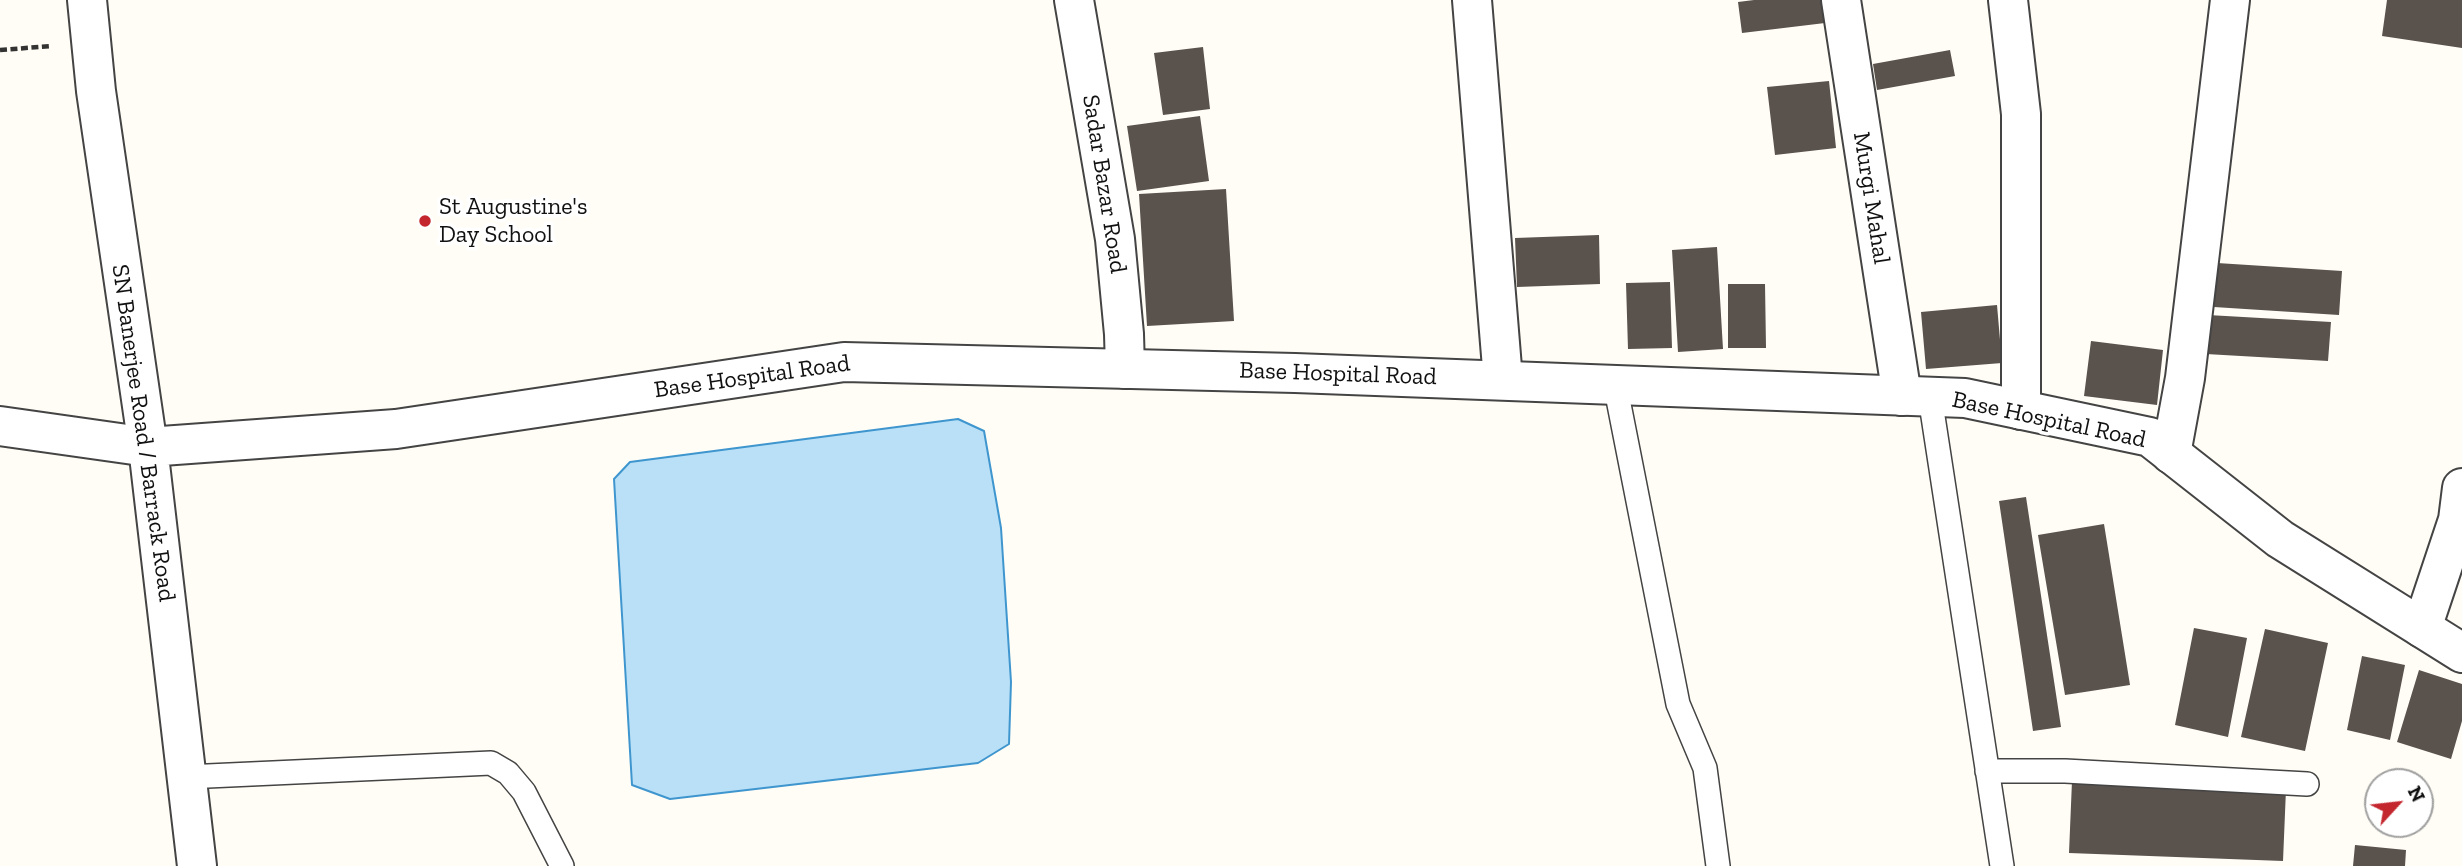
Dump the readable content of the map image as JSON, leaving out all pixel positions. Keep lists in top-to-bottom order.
{
  "streets": {
    "street": [
      "Sadar Bazar Road",
      "Murgi Mahal",
      "Base Hospital Road",
      "SN Banerjee Road / Barrack Road"
    ]
  },
  "crossings": [
    ["Sadar Bazar Road", "Base Hospital Road"],
    ["Murgi Mahal", "Base Hospital Road"],
    ["Base Hospital Road", "SN Banerjee Road / Barrack Road"]
  ],
  "places": ["St Augustine's Day School"],
  "north": "top right"
}
